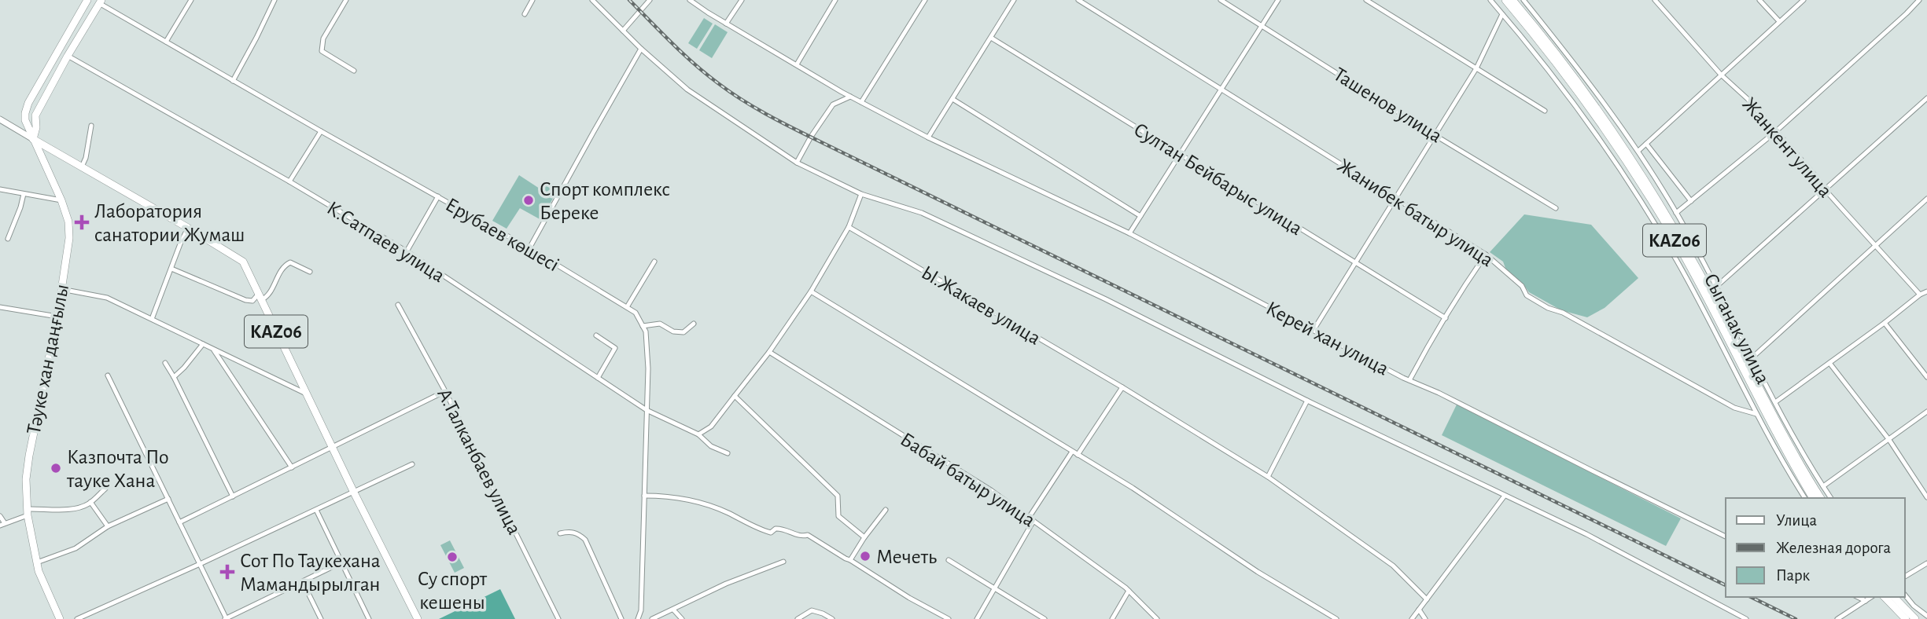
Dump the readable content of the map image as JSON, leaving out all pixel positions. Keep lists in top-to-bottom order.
{
  "streets": {
    "main road": ["KАZ06", "Тәуке хан даңғылы"],
    "street": [
      "Ташенов улица",
      "Жанкент улица",
      "Султан Бейбарыс улица",
      "Жанибек батыр улица",
      "Ерубаев көшесі",
      "К.Сатпаев улица",
      "Ы.Жакаев улица",
      "Сыганак улица",
      "Керей хан улица",
      "А.Талканбаев улица",
      "Бабай батыр улица"
    ]
  },
  "crossings": [
    ["KАZ06", "Тәуке хан даңғылы"]
  ],
  "places": {
    "other": [
      "Спорт комплекс Береке",
      "Казпочта По тауке Хана",
      "Мечеть",
      "Су спорт кешены"
    ],
    "health": ["Лаборатория санатории Жумаш", "Сот По Таукехана Мамандырылган"]
  },
  "legend": ["Улица", "Железная дорога", "Парк"]
}
